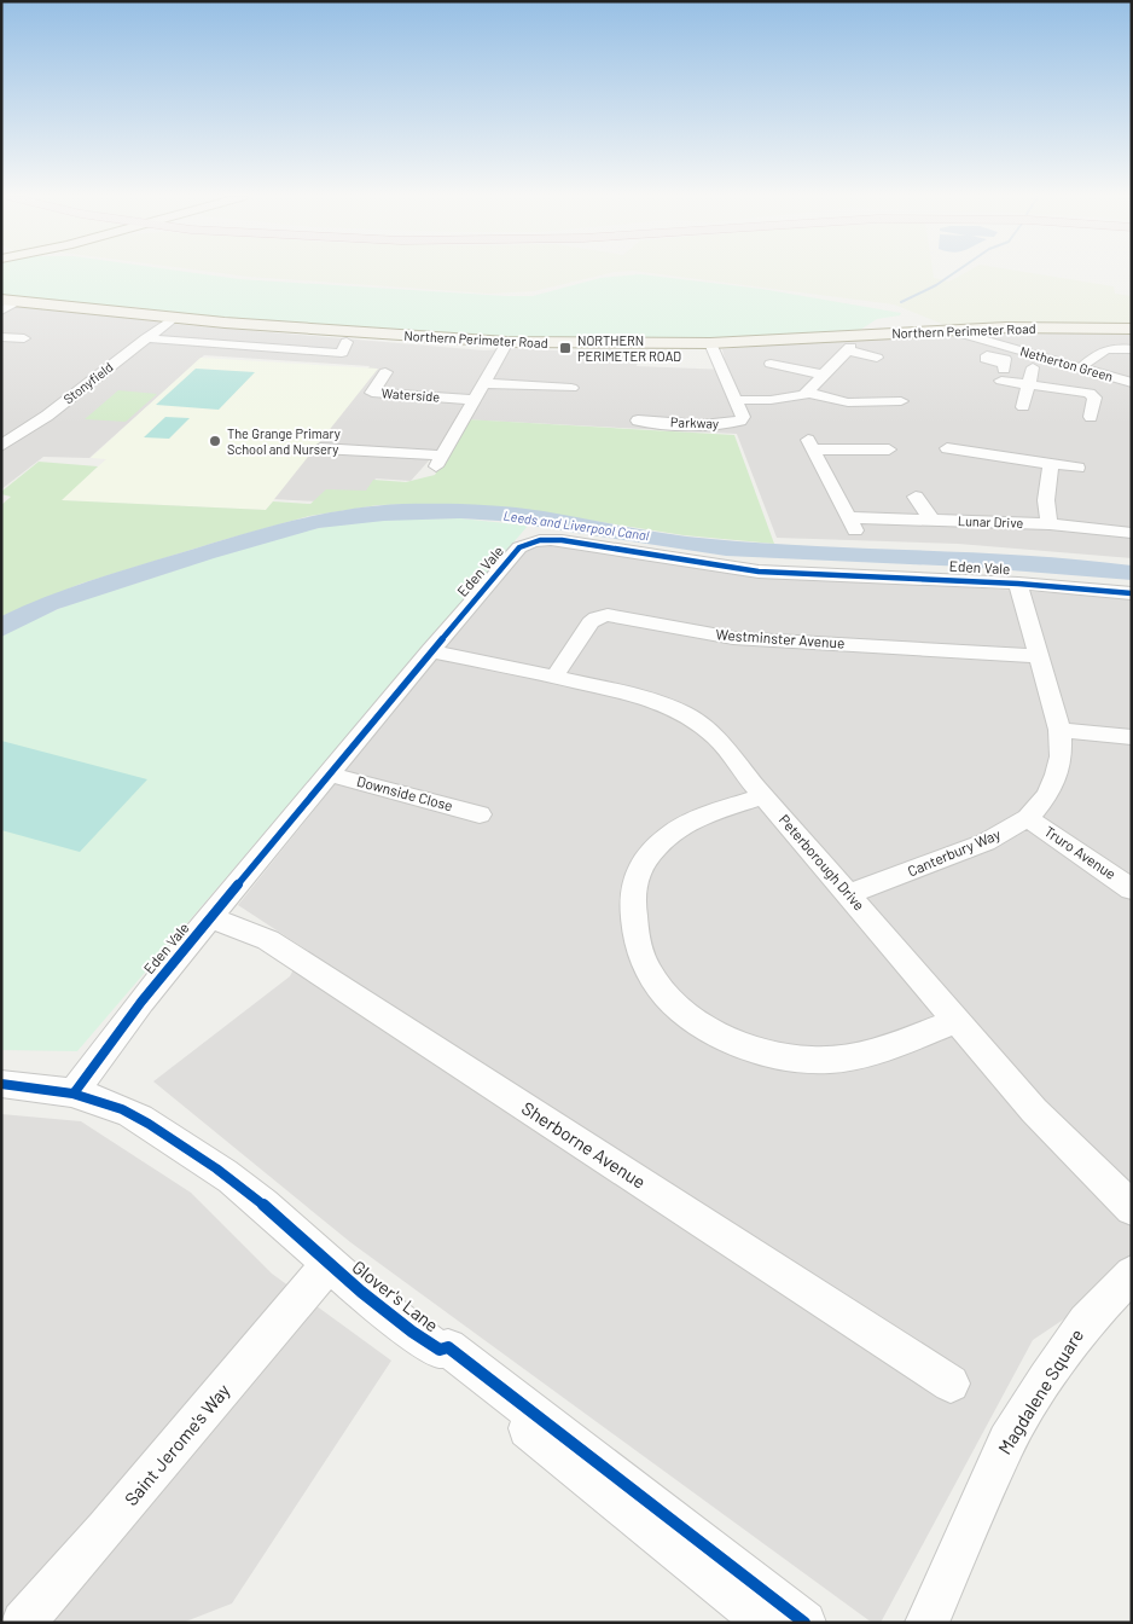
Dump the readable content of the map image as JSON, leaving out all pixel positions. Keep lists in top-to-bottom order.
{
  "streets": {
    "main road": ["Northern Perimeter Road"],
    "street": [
      "Netherton Green",
      "Stonyfield",
      "Waterside",
      "Parkway",
      "Lunar Drive",
      "Eden Vale",
      "Westminster Avenue",
      "Downside Close",
      "Canterbury Way",
      "Truro Avenue",
      "Peterborough Drive",
      "Sherborne Avenue",
      "Glover's Lane",
      "Magdalene Square",
      "Saint Jerome's Way"
    ]
  },
  "crossings": [
    ["Northern Perimeter Road", "Stonyfield"],
    ["Northern Perimeter Road", "Parkway"],
    ["Eden Vale", "Downside Close"],
    ["Eden Vale", "Canterbury Way"],
    ["Eden Vale", "Peterborough Drive"],
    ["Eden Vale", "Sherborne Avenue"],
    ["Eden Vale", "Glover's Lane"],
    ["Westminster Avenue", "Canterbury Way"],
    ["Westminster Avenue", "Peterborough Drive"],
    ["Canterbury Way", "Truro Avenue"],
    ["Canterbury Way", "Peterborough Drive"],
    ["Glover's Lane", "Saint Jerome's Way"]
  ],
  "water": ["Leeds and Liverpool Canal"],
  "places": {
    "transit": ["NORTHERN PERIMETER ROAD"],
    "other": ["The Grange Primary School and Nursery"]
  }
}
